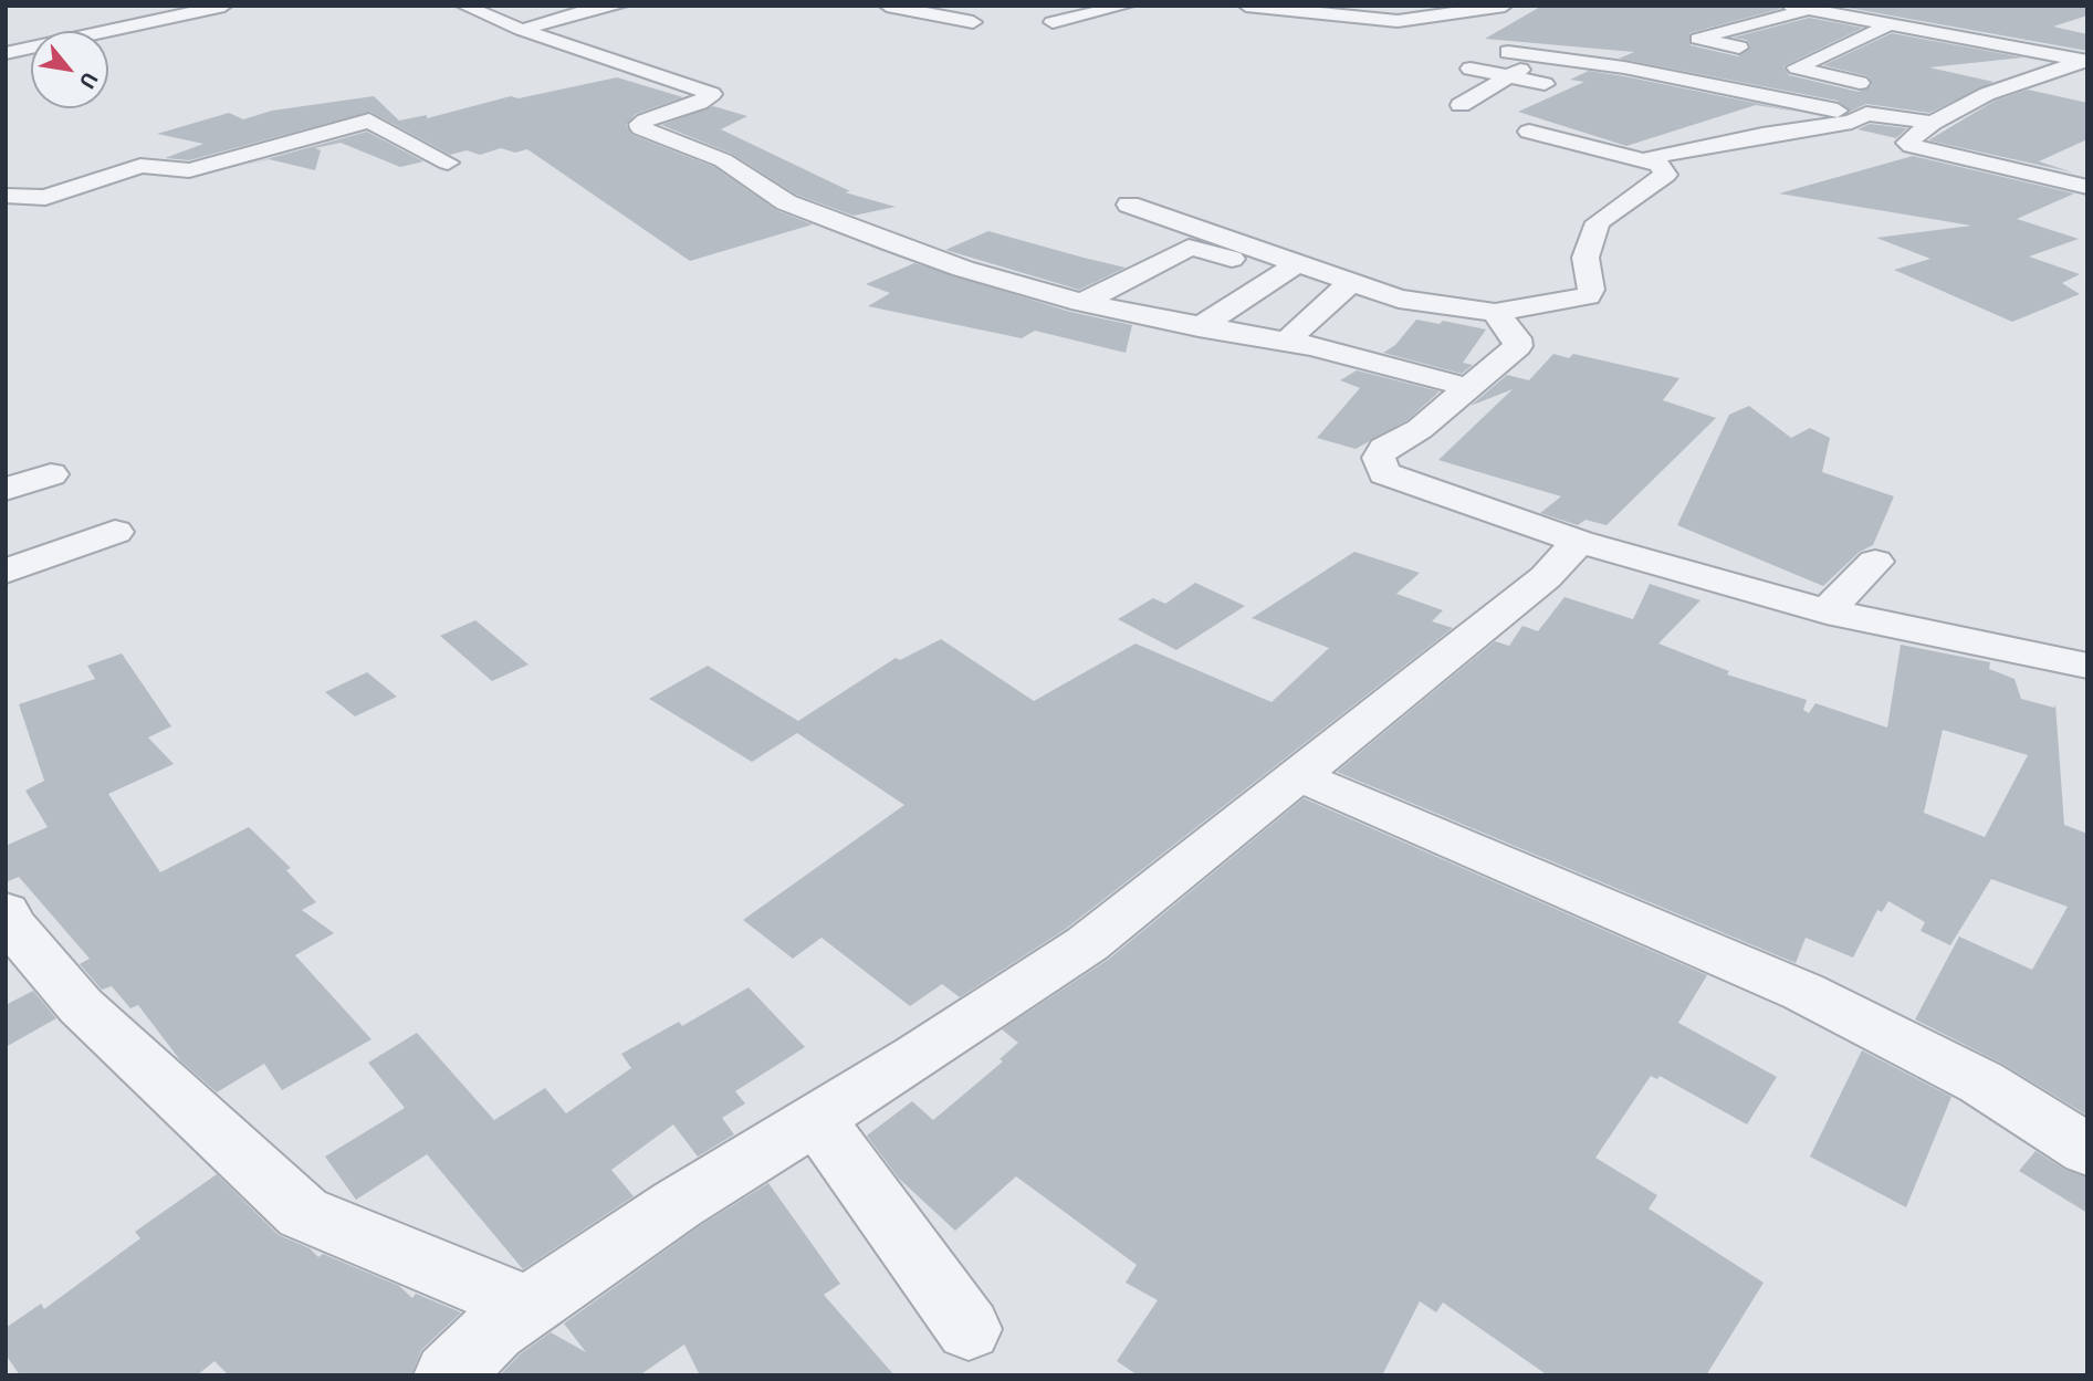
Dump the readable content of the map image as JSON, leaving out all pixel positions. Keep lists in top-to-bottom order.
{
  "north": "bottom right"
}
